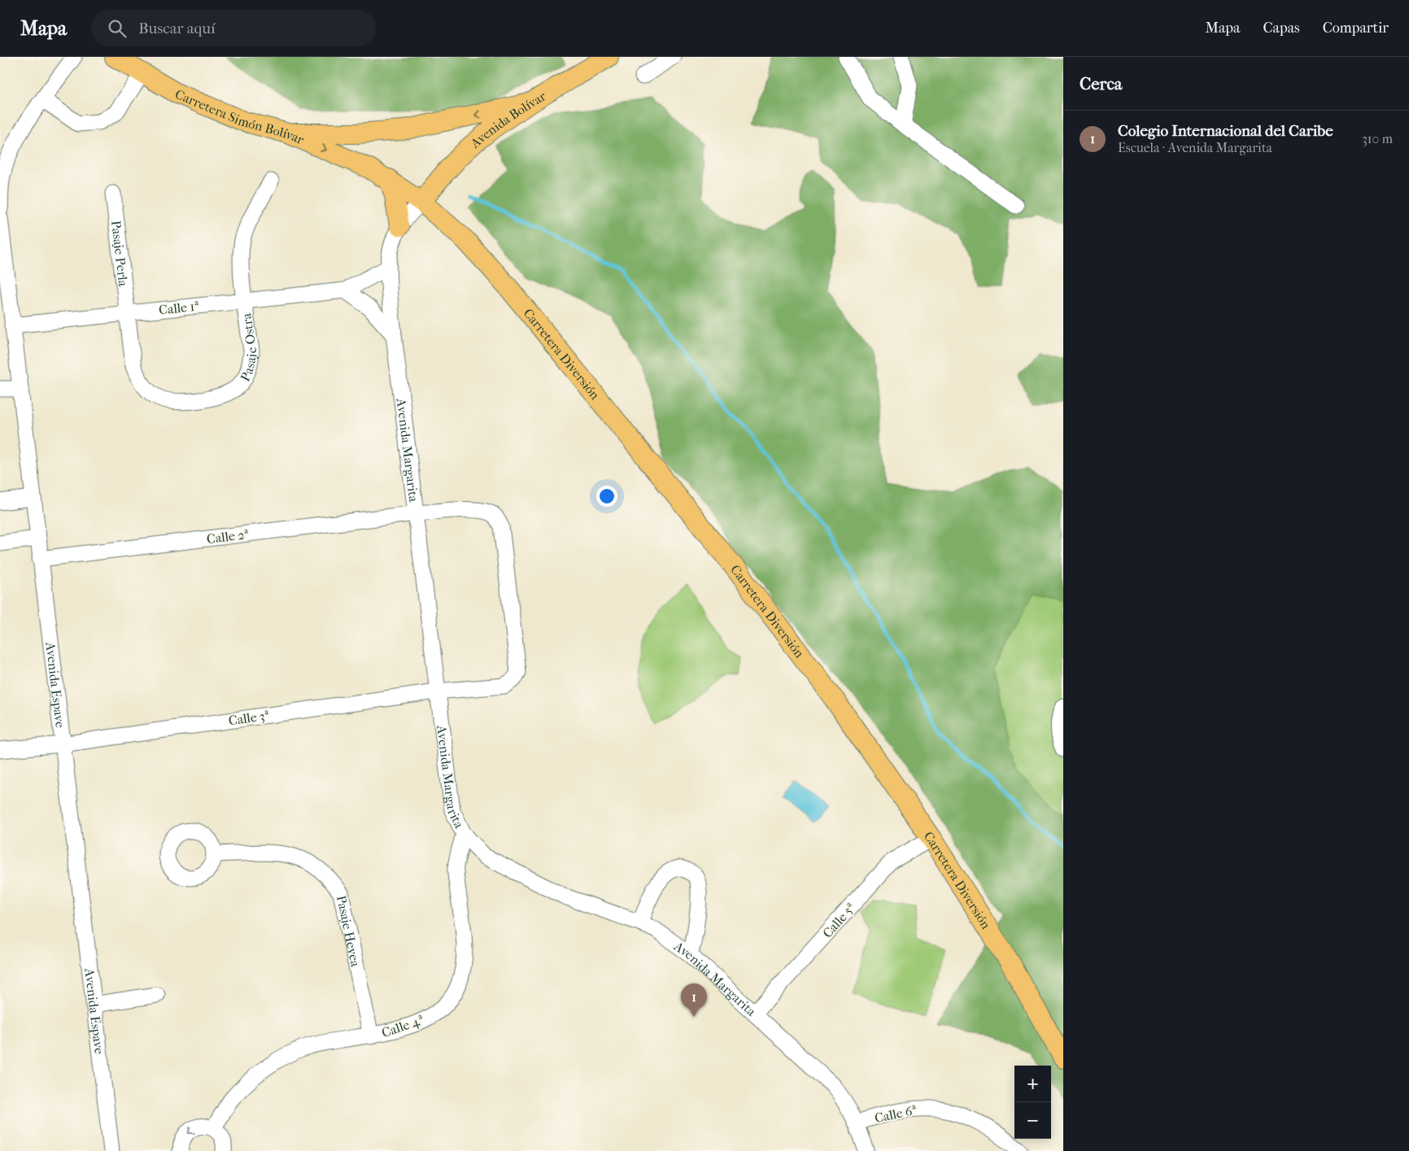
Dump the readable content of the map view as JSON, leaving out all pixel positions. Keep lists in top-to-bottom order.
{
  "streets": {
    "main road": ["Carretera Simón Bolívar", "Avenida Bolívar", "Carretera Diversión"],
    "street": [
      "Pasaje Perla",
      "Calle 1ª",
      "Pasaje Ostra",
      "Avenida Margarita",
      "Calle 2ª",
      "Avenida Espave",
      "Calle 3ª",
      "Calle 5ª",
      "Pasaje Hevea",
      "Calle 4ª",
      "Calle 6ª"
    ]
  },
  "crossings": [
    ["Carretera Simón Bolívar", "Avenida Bolívar"],
    ["Carretera Simón Bolívar", "Carretera Diversión"],
    ["Carretera Simón Bolívar", "Avenida Margarita"],
    ["Avenida Bolívar", "Carretera Diversión"],
    ["Avenida Bolívar", "Avenida Margarita"],
    ["Pasaje Perla", "Calle 1ª"],
    ["Pasaje Perla", "Pasaje Ostra"],
    ["Calle 1ª", "Pasaje Ostra"],
    ["Calle 1ª", "Avenida Espave"],
    ["Carretera Diversión", "Avenida Margarita"],
    ["Carretera Diversión", "Calle 5ª"],
    ["Avenida Margarita", "Calle 2ª"],
    ["Avenida Margarita", "Calle 3ª"],
    ["Avenida Margarita", "Calle 5ª"],
    ["Avenida Margarita", "Calle 4ª"],
    ["Avenida Margarita", "Calle 6ª"],
    ["Calle 2ª", "Avenida Espave"],
    ["Calle 2ª", "Calle 3ª"],
    ["Avenida Espave", "Calle 3ª"],
    ["Pasaje Hevea", "Calle 4ª"]
  ],
  "page": {
    "header": "Mapa",
    "search": "Buscar aquí",
    "nav": ["Mapa", "Capas", "Compartir"],
    "heading": "Cerca",
    "list": [
      {
        "mark": "1",
        "name": "Colegio Internacional del Caribe",
        "note": "Escuela · Avenida Margarita",
        "value": "310 m"
      }
    ],
    "pins": "1",
    "map_buttons": ["+", "−"]
  }
}
